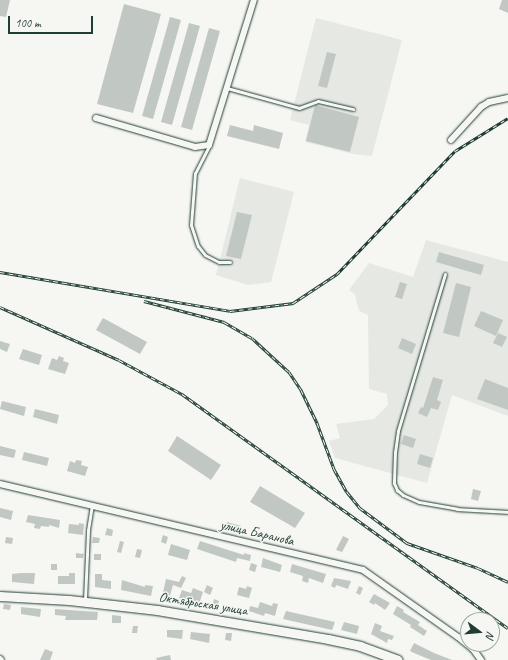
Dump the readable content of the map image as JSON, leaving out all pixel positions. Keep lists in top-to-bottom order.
{
  "streets": {
    "street": ["улица Баранова", "Октябрьская улица"]
  },
  "scale_bar": "100 m",
  "north": "right"
}
